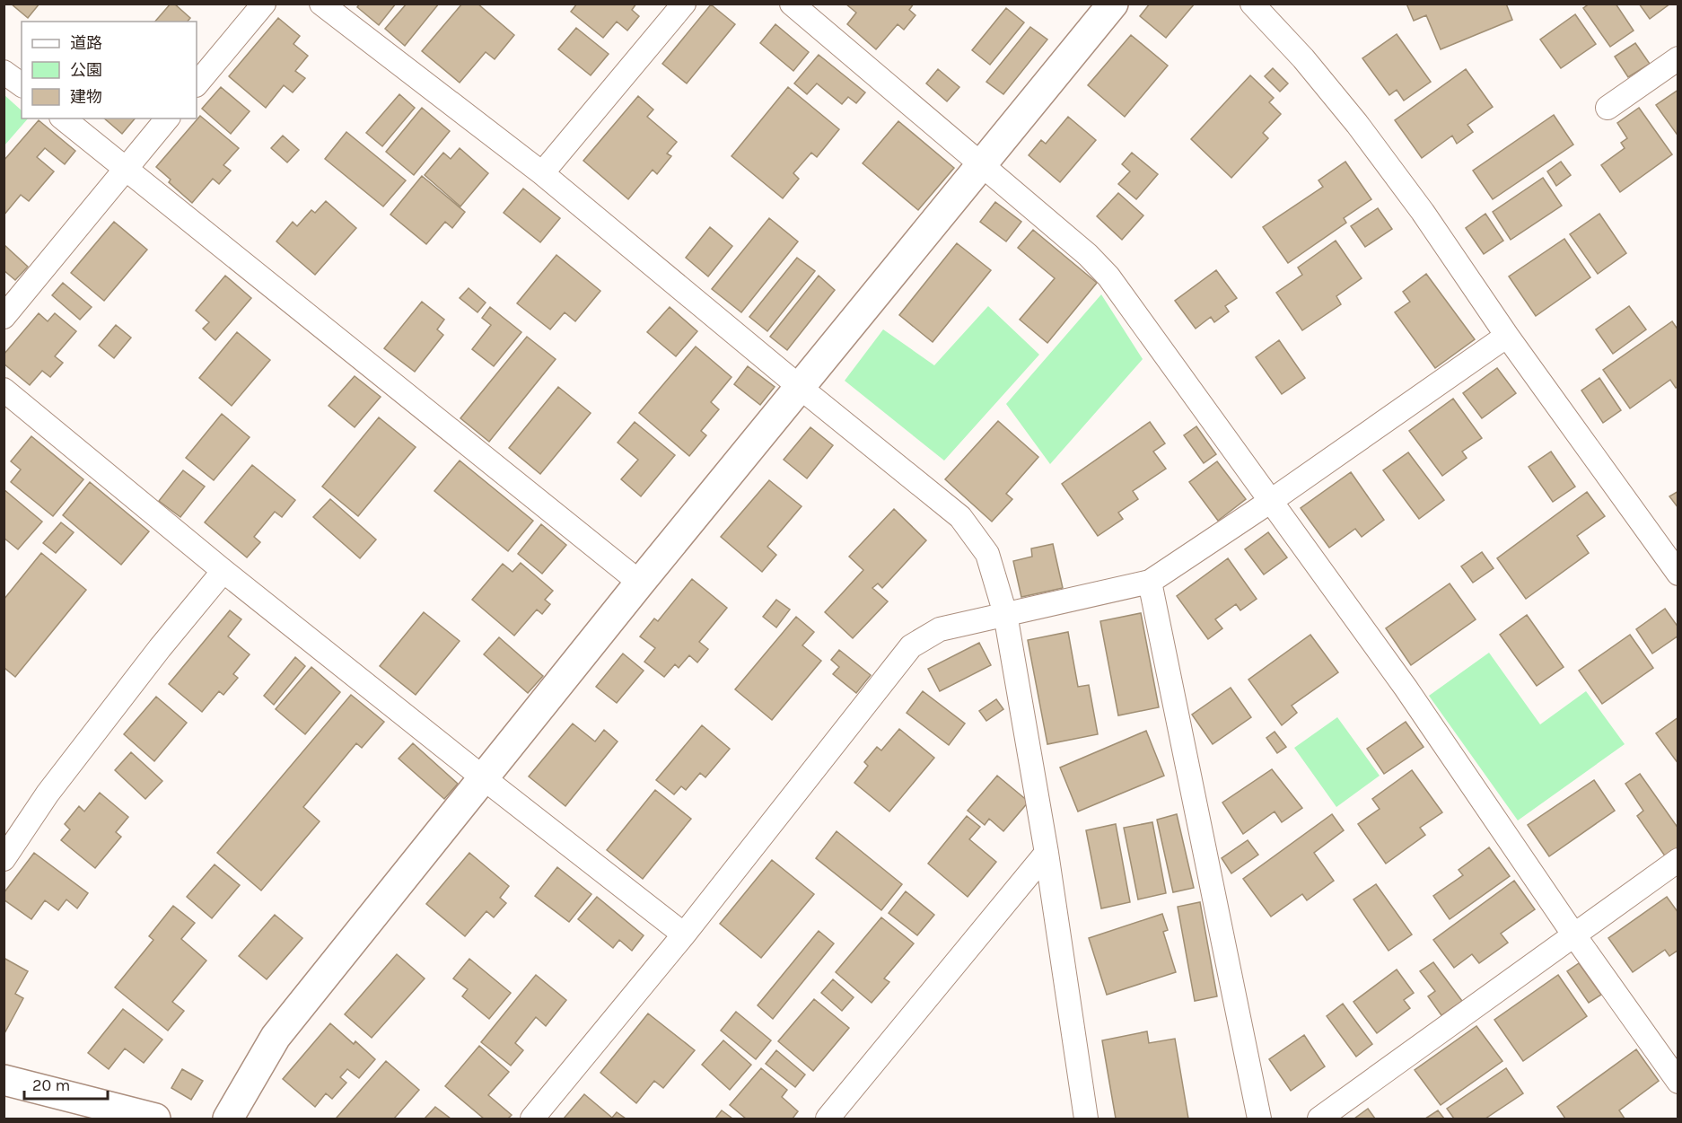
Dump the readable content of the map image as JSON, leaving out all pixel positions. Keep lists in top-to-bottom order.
{
  "legend": ["道路", "公園", "建物"],
  "scale_bar": "20 m"
}
